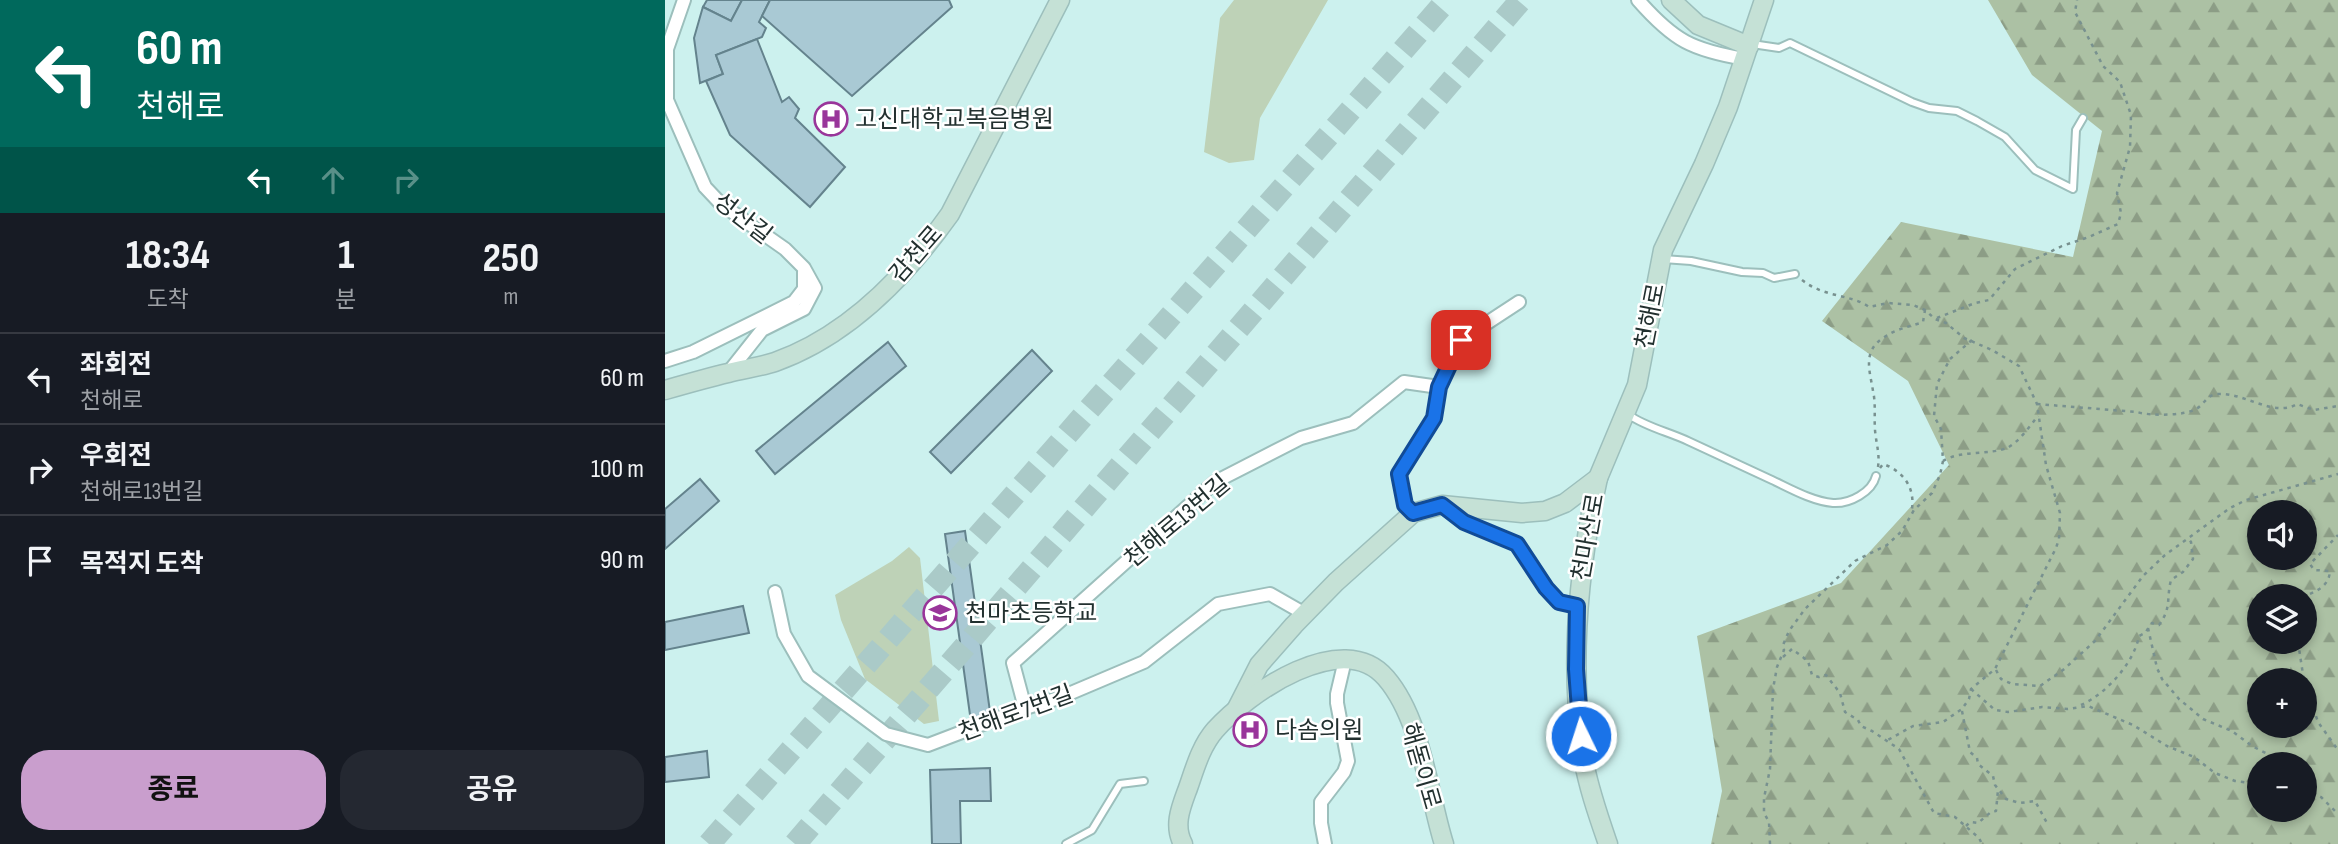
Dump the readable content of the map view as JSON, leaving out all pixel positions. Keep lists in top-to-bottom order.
{
  "streets": {
    "street": [
      "성산길",
      "감천로",
      "천해로",
      "천해로13번길",
      "천마산로",
      "천해로7번길",
      "해돋이로"
    ]
  },
  "crossings": [
    ["천해로", "천마산로"],
    ["천해로13번길", "천해로7번길"]
  ],
  "places": {
    "hospital": ["고신대학교복음병원", "다솜의원"],
    "school or university": ["천마초등학교"]
  },
  "page": {
    "turn": ["60 m", "천해로"],
    "eta": [
      "18:34",
      "도착",
      "1",
      "분",
      "250",
      "m"
    ],
    "list": [
      {
        "name": "좌회전",
        "note": "천해로",
        "value": "60 m"
      },
      {
        "name": "우회전",
        "note": "천해로13번길",
        "value": "100 m"
      },
      {
        "name": "목적지 도착",
        "value": "90 m"
      }
    ],
    "map_buttons": ["+", "−"],
    "buttons": ["종료", "공유"]
  }
}
